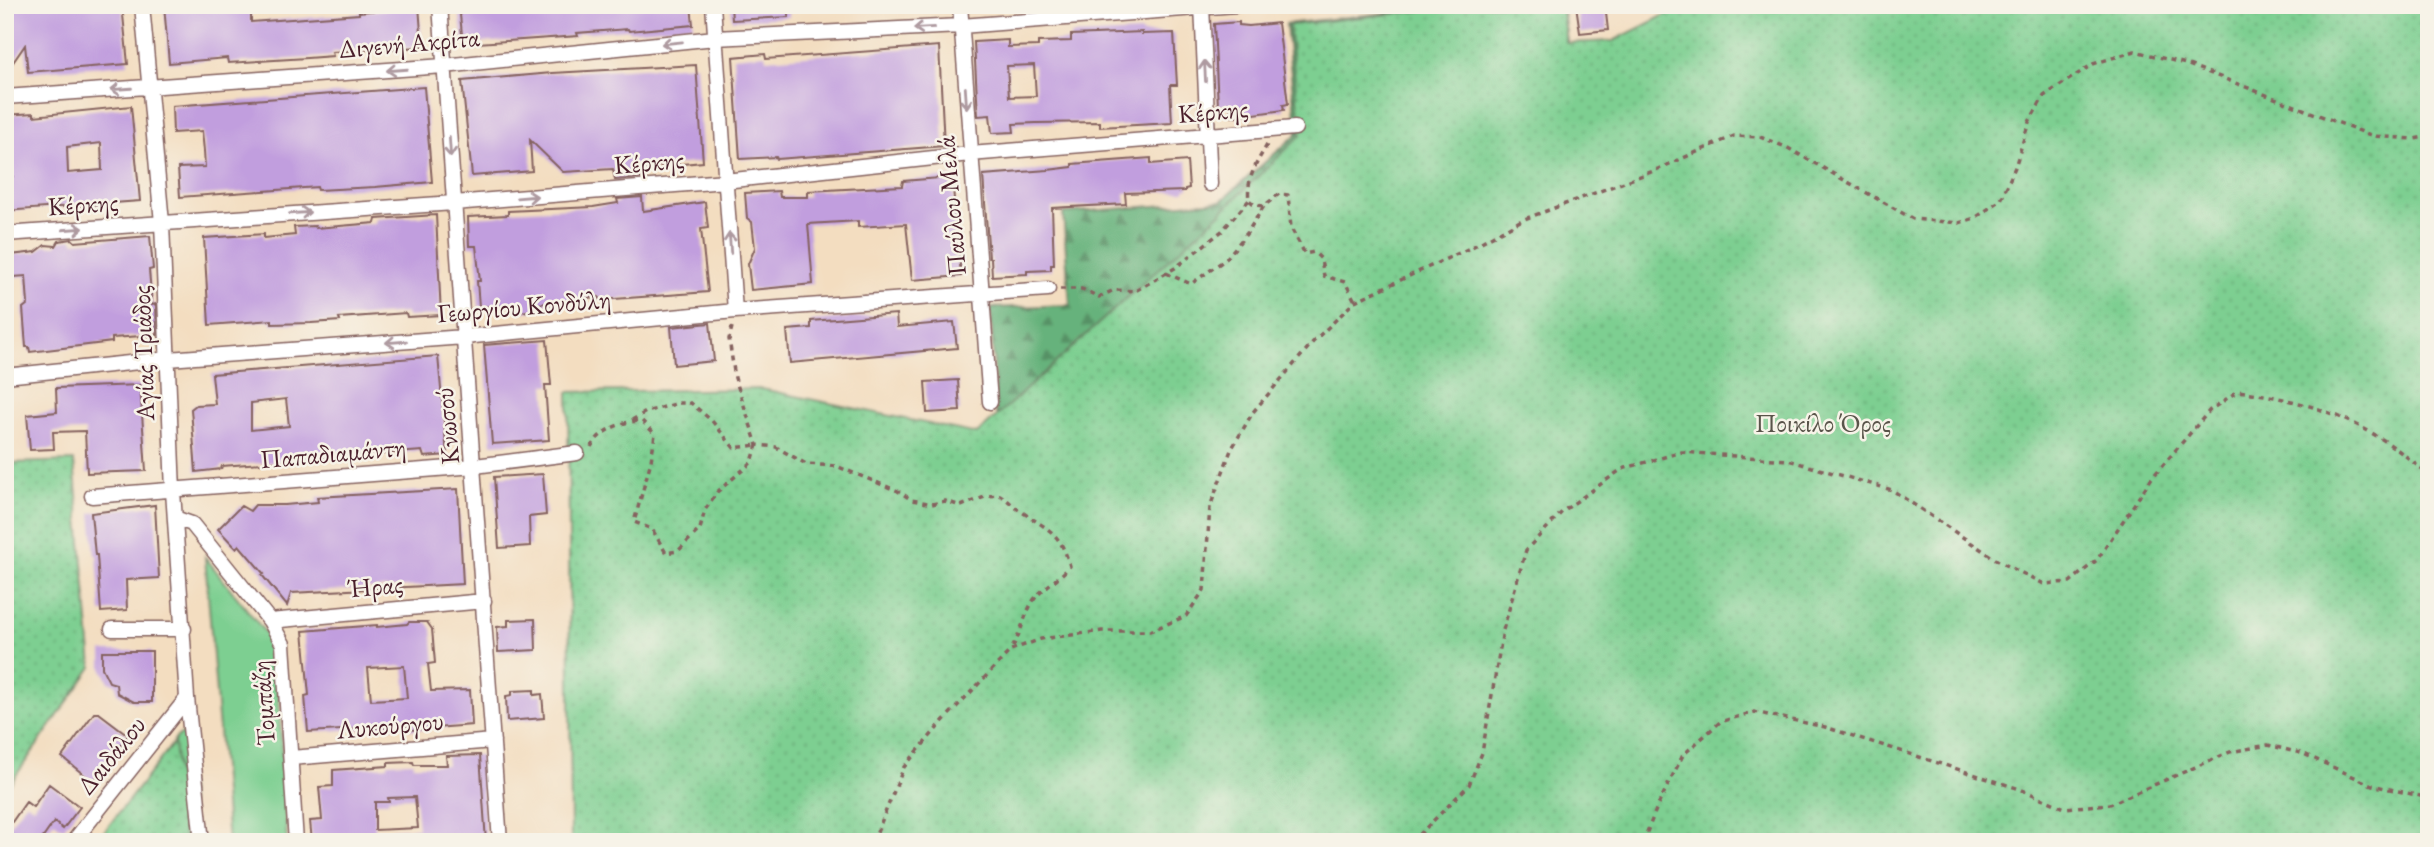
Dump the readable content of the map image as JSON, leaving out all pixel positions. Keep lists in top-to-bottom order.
{
  "streets": {
    "street": [
      "Διγενή Ακρίτα",
      "Κέρκης",
      "Παύλου Μελά",
      "Γεωργίου Κονδύλη",
      "Αγίας Τριάδος",
      "Κνωσού",
      "Παπαδιαμάντη",
      "Ήρας",
      "Τομπάζη",
      "Λυκούργου",
      "Δαιδάλου"
    ]
  },
  "crossings": [
    ["Διγενή Ακρίτα", "Παύλου Μελά"],
    ["Διγενή Ακρίτα", "Αγίας Τριάδος"],
    ["Διγενή Ακρίτα", "Κνωσού"],
    ["Κέρκης", "Παύλου Μελά"],
    ["Κέρκης", "Αγίας Τριάδος"],
    ["Κέρκης", "Κνωσού"],
    ["Παύλου Μελά", "Γεωργίου Κονδύλη"],
    ["Γεωργίου Κονδύλη", "Αγίας Τριάδος"],
    ["Γεωργίου Κονδύλη", "Κνωσού"],
    ["Αγίας Τριάδος", "Παπαδιαμάντη"],
    ["Αγίας Τριάδος", "Τομπάζη"],
    ["Αγίας Τριάδος", "Δαιδάλου"],
    ["Κνωσού", "Παπαδιαμάντη"],
    ["Κνωσού", "Ήρας"],
    ["Κνωσού", "Λυκούργου"],
    ["Ήρας", "Τομπάζη"],
    ["Τομπάζη", "Λυκούργου"]
  ],
  "one_way": ["Διγενή Ακρίτα", "Κέρκης"],
  "parks": ["Ποικίλο Όρος"]
}
